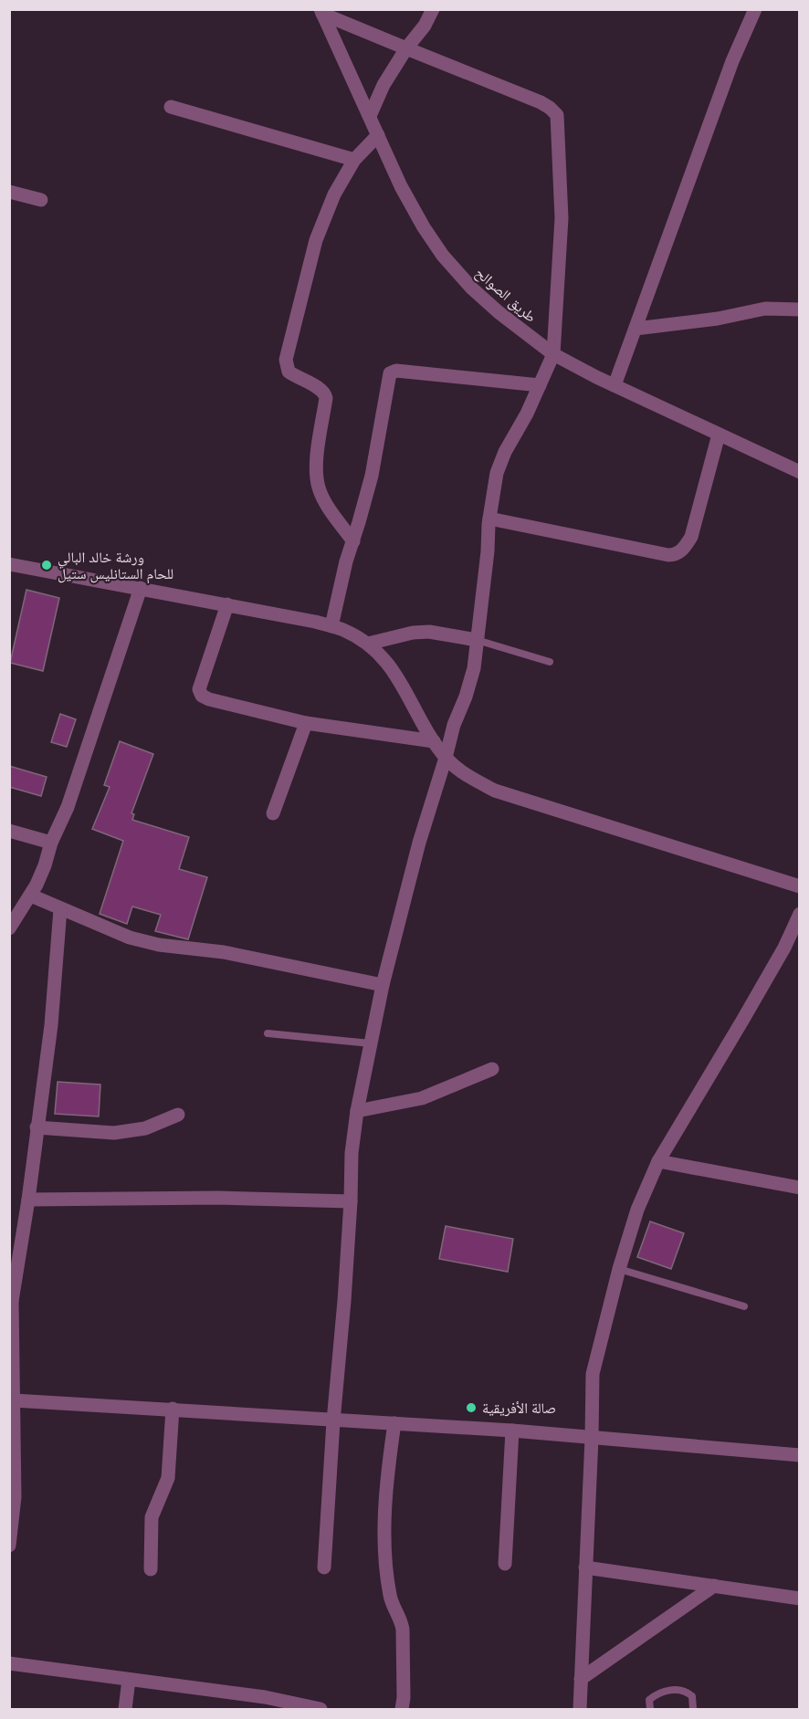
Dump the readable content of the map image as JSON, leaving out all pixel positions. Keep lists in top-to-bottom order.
{
  "streets": {
    "street": ["طريق الصوالح"]
  },
  "places": ["ورشة خالد البالي للحام الستانليس ستيل", "صالة الأفريقية"]
}
